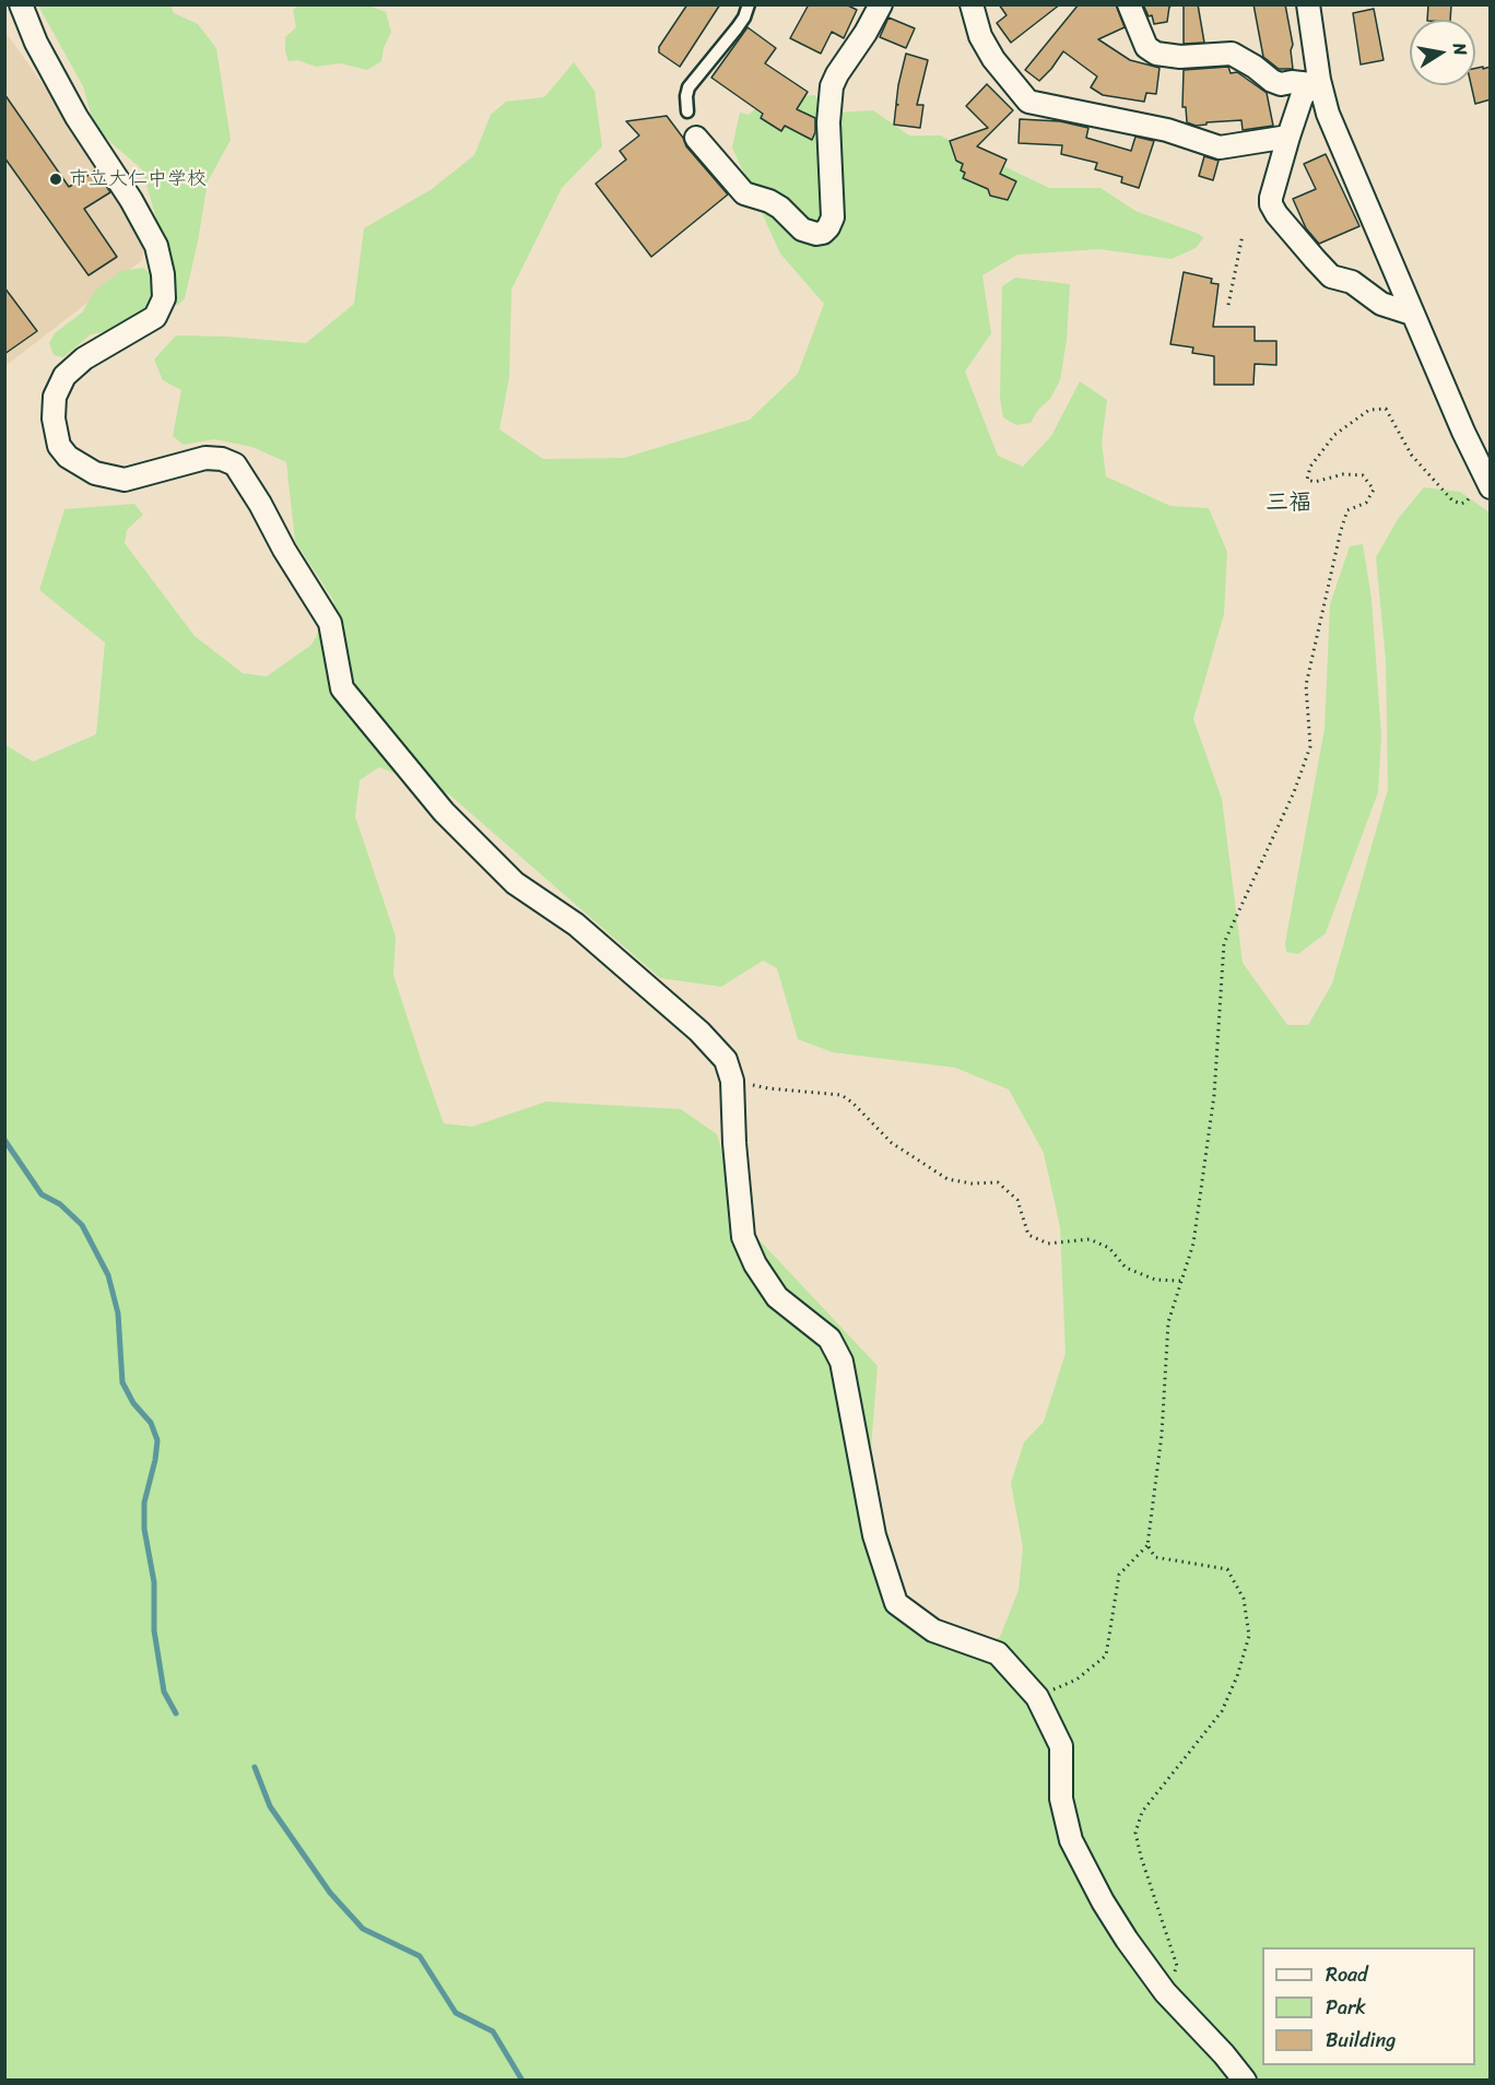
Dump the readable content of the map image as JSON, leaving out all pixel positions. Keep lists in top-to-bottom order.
{
  "districts": ["三福"],
  "places": ["市立大仁中学校"],
  "legend": ["Road", "Park", "Building"],
  "north": "right"
}
